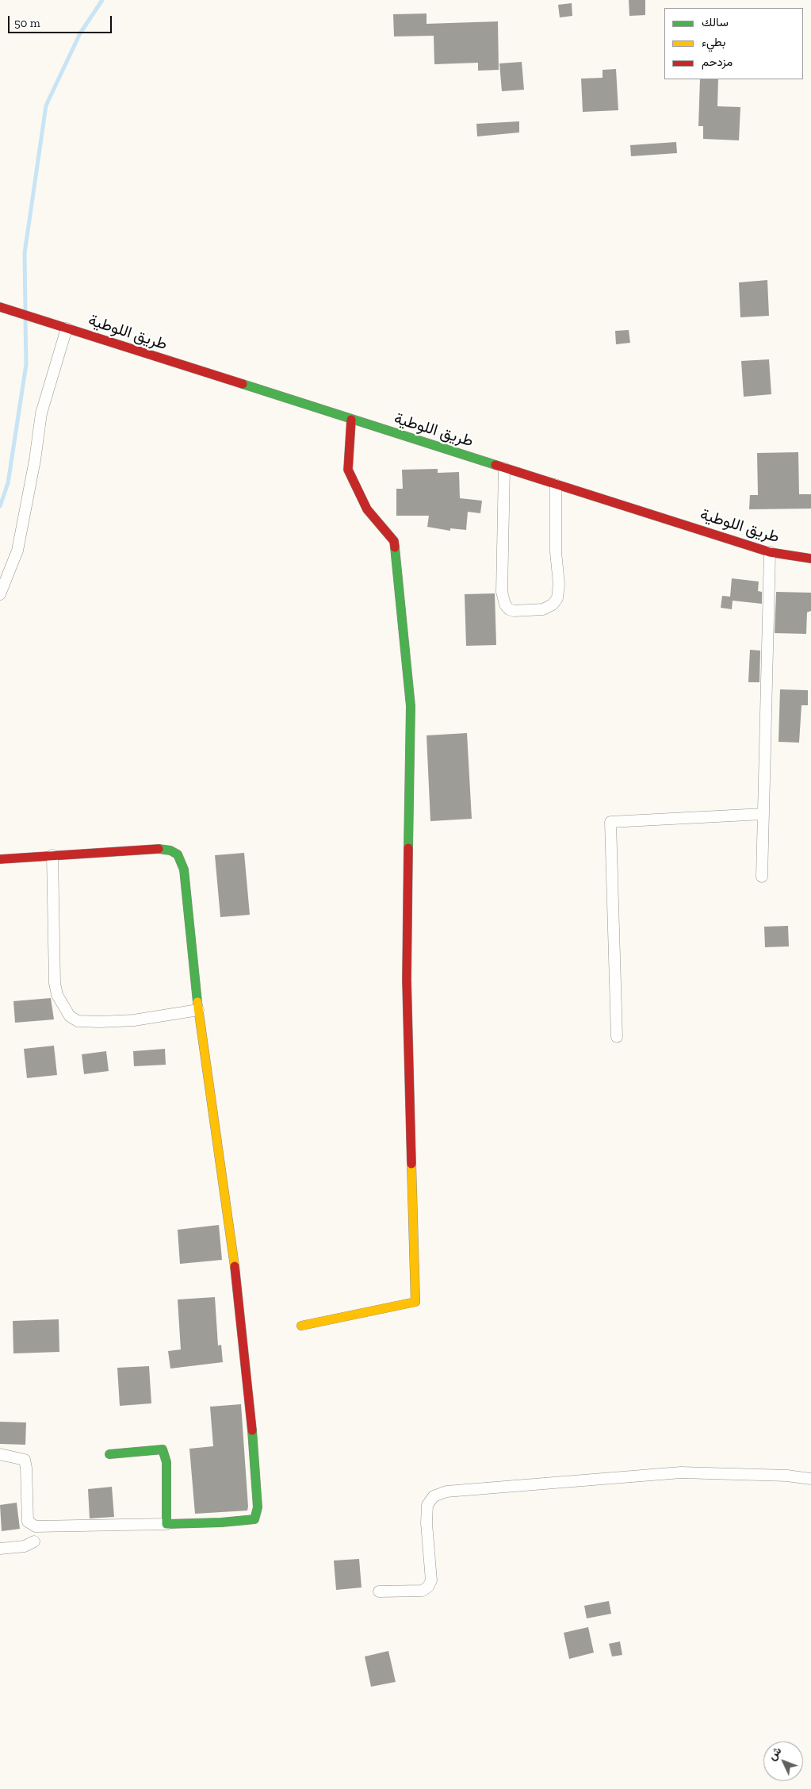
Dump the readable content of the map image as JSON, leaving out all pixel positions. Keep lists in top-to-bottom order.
{
  "streets": {
    "street": ["طريق اللوطية"]
  },
  "legend": ["سالك", "بطيء", "مزدحم"],
  "scale_bar": "50 m",
  "north": "top left"
}
